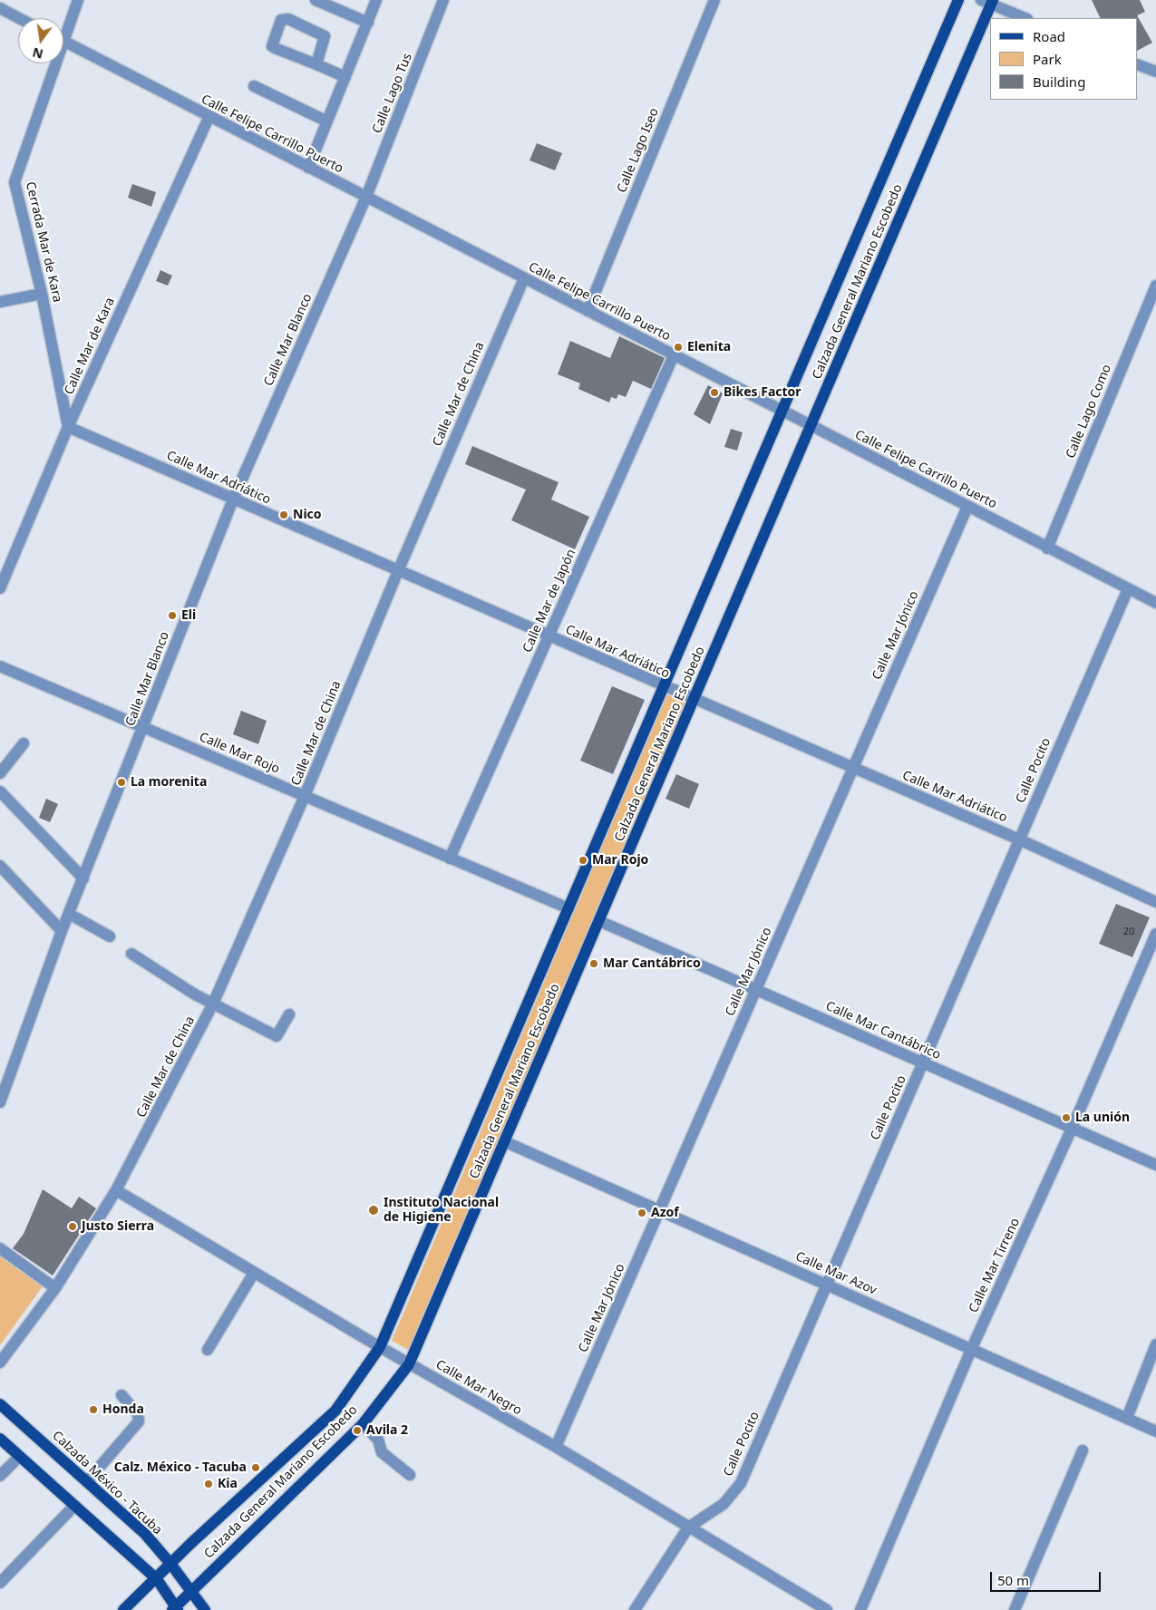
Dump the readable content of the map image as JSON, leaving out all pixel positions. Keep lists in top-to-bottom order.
{
  "streets": {
    "main road": ["Calzada General Mariano Escobedo", "Calzada México - Tacuba"],
    "street": [
      "Calle Lago Tus",
      "Calle Felipe Carrillo Puerto",
      "Calle Lago Iseo",
      "Cerrada Mar de Kara",
      "Calle Mar Blanco",
      "Calle Mar de Kara",
      "Calle Mar de China",
      "Calle Lago Como",
      "Calle Mar Adriático",
      "Calle Mar de Japón",
      "Calle Mar Jónico",
      "Calle Mar Rojo",
      "Calle Pocito",
      "Calle Mar Cantábrico",
      "Calle Mar Tirreno",
      "Calle Mar Azov",
      "Calle Mar Negro"
    ]
  },
  "crossings": [
    ["Calle Lago Tus", "Calle Felipe Carrillo Puerto"],
    ["Calle Lago Tus", "Calle Mar Blanco"],
    ["Calle Felipe Carrillo Puerto", "Calle Lago Iseo"],
    ["Calle Felipe Carrillo Puerto", "Calzada General Mariano Escobedo"],
    ["Calle Felipe Carrillo Puerto", "Calle Mar Blanco"],
    ["Calle Felipe Carrillo Puerto", "Calle Mar de Kara"],
    ["Calle Felipe Carrillo Puerto", "Calle Mar de China"],
    ["Calle Felipe Carrillo Puerto", "Calle Lago Como"],
    ["Calle Felipe Carrillo Puerto", "Calle Mar de Japón"],
    ["Calle Felipe Carrillo Puerto", "Calle Mar Jónico"],
    ["Calle Felipe Carrillo Puerto", "Calle Pocito"],
    ["Cerrada Mar de Kara", "Calle Mar de Kara"],
    ["Cerrada Mar de Kara", "Calle Mar Adriático"],
    ["Calzada General Mariano Escobedo", "Calle Mar Adriático"],
    ["Calzada General Mariano Escobedo", "Calle Mar Rojo"],
    ["Calzada General Mariano Escobedo", "Calle Mar Cantábrico"],
    ["Calzada General Mariano Escobedo", "Calle Mar Azov"],
    ["Calzada General Mariano Escobedo", "Calle Mar Negro"],
    ["Calzada General Mariano Escobedo", "Calzada México - Tacuba"],
    ["Calle Mar Blanco", "Calle Mar Adriático"],
    ["Calle Mar Blanco", "Calle Mar Rojo"],
    ["Calle Mar de Kara", "Calle Mar Adriático"],
    ["Calle Mar de China", "Calle Mar Adriático"],
    ["Calle Mar de China", "Calle Mar Rojo"],
    ["Calle Mar de China", "Calle Mar Negro"],
    ["Calle Mar Adriático", "Calle Mar de Japón"],
    ["Calle Mar Adriático", "Calle Mar Jónico"],
    ["Calle Mar Adriático", "Calle Pocito"],
    ["Calle Mar de Japón", "Calle Mar Rojo"],
    ["Calle Mar Jónico", "Calle Mar Cantábrico"],
    ["Calle Mar Jónico", "Calle Mar Azov"],
    ["Calle Mar Jónico", "Calle Mar Negro"],
    ["Calle Pocito", "Calle Mar Cantábrico"],
    ["Calle Pocito", "Calle Mar Azov"],
    ["Calle Pocito", "Calle Mar Negro"],
    ["Calle Mar Cantábrico", "Calle Mar Tirreno"],
    ["Calle Mar Tirreno", "Calle Mar Azov"]
  ],
  "places": [
    "Elenita",
    "Bikes Factor",
    "Nico",
    "Eli",
    "La morenita",
    "Mar Rojo",
    "Mar Cantábrico",
    "La unión",
    "Instituto Nacional de Higiene",
    "Azof",
    "Justo Sierra",
    "Honda",
    "Avila 2",
    "Calz. México - Tacuba",
    "Kia"
  ],
  "house_numbers": ["20"],
  "legend": ["Road", "Park", "Building"],
  "scale_bar": "50 m",
  "north": "bottom"
}
